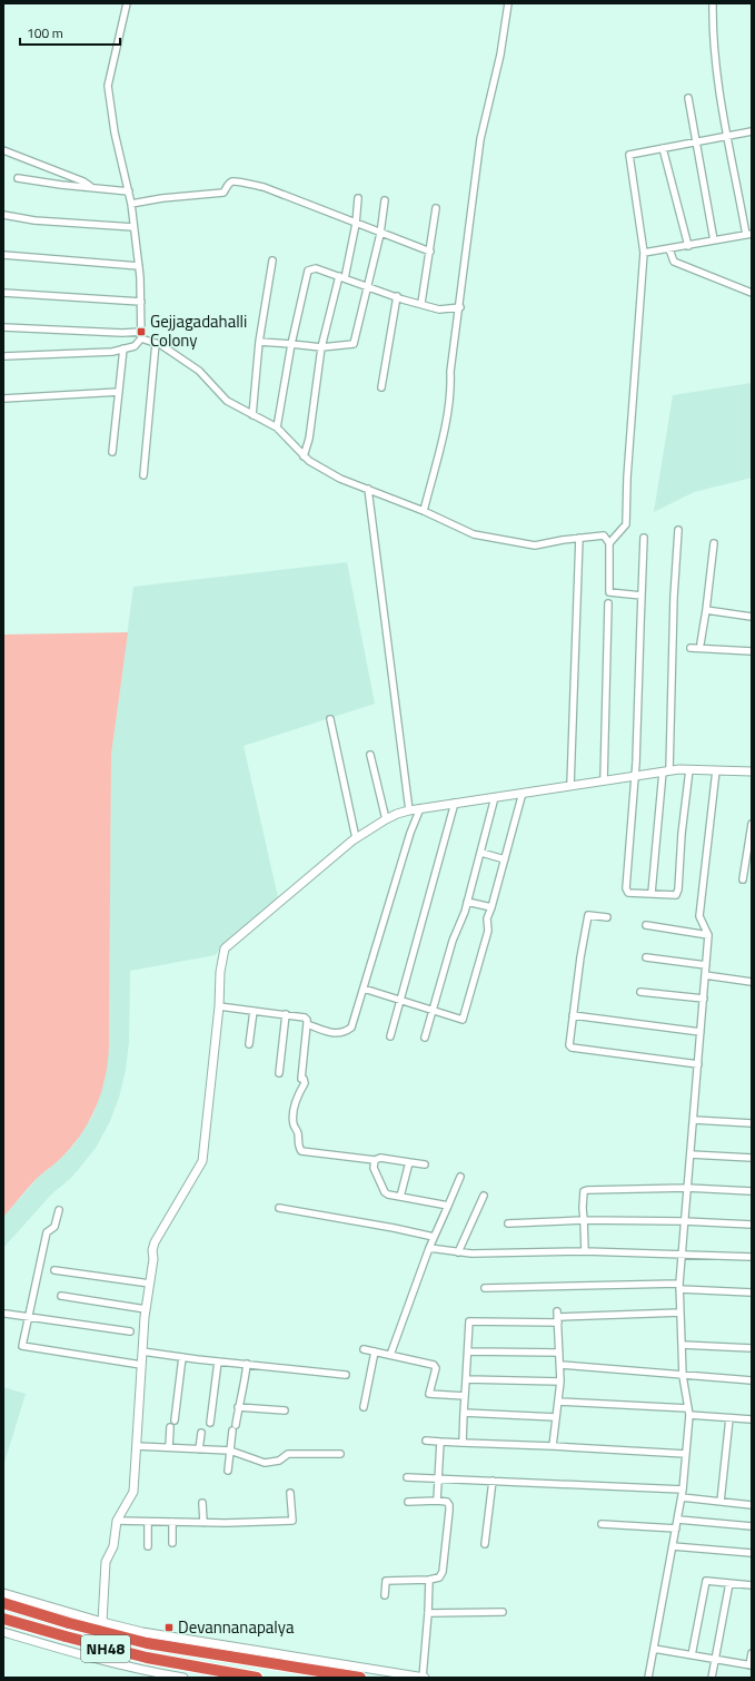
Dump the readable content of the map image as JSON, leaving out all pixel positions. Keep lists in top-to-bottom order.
{
  "streets": {
    "highway": ["NH48"]
  },
  "places": {
    "transit": ["Gejjagadahalli Colony", "Devannanapalya"]
  },
  "scale_bar": "100 m"
}
